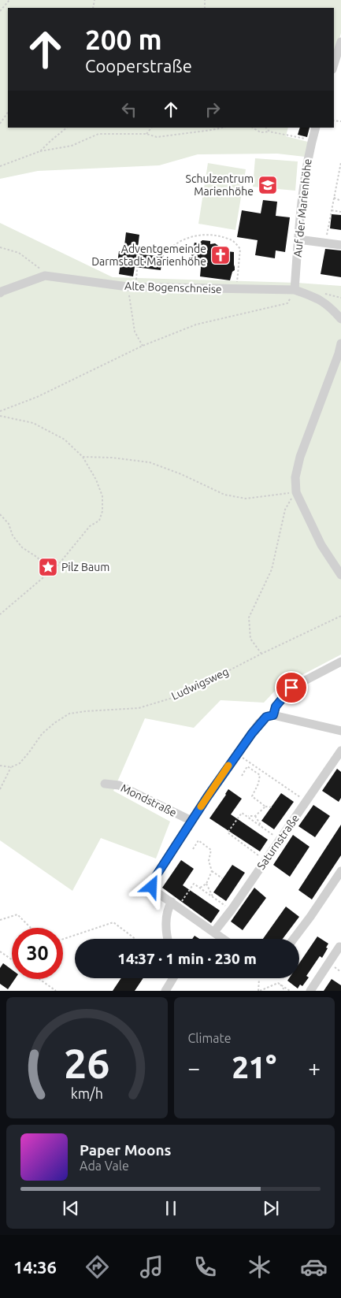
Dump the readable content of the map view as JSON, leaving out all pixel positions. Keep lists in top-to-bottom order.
{
  "streets": {
    "street": [
      "Auf der Marienhöhe",
      "Alte Bogenschneise",
      "Mondstraße",
      "Saturnstraße"
    ],
    "path": ["Ludwigsweg"]
  },
  "crossings": [
    ["Auf der Marienhöhe", "Alte Bogenschneise"]
  ],
  "places": {
    "school or university": ["Schulzentrum Marienhöhe"],
    "church": ["Adventgemeinde Darmstadt Marienhöhe"],
    "place": ["Pilz Baum"]
  },
  "page": {
    "turn": ["200 m", "Cooperstraße"],
    "limit": "30",
    "trip": "14:37 · 1 min · 230 m",
    "tile": "Climate",
    "heat": ["−", "21°", "+"],
    "song": ["Paper Moons", "Ada Vale"],
    "tabs": "14:36",
    "gauge": ["26", "km/h"]
  }
}
